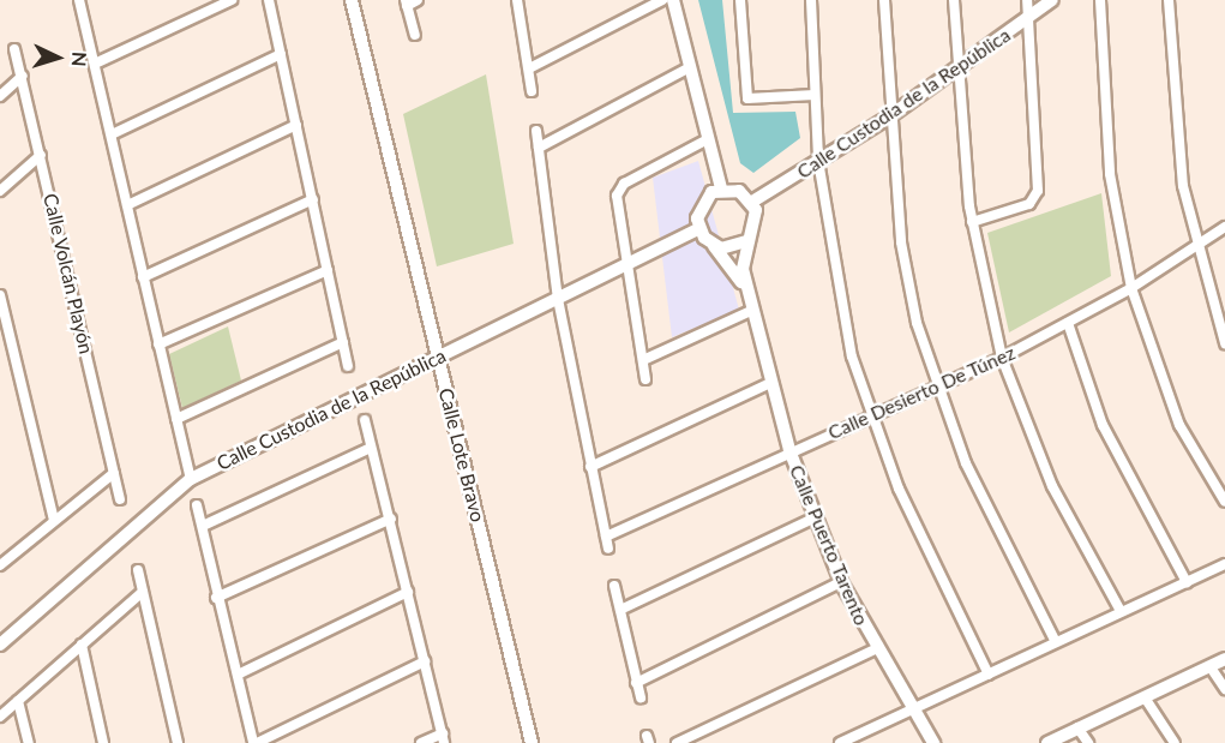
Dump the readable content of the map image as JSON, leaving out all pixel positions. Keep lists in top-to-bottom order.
{
  "streets": {
    "main road": ["Calle Custodia de la República", "Calle Lote Bravo", "Calle Puerto Tarento"],
    "street": ["Calle Volcán Playón", "Calle Desierto De Túnez"]
  },
  "crossings": [
    ["Calle Custodia de la República", "Calle Lote Bravo"],
    ["Calle Custodia de la República", "Calle Puerto Tarento"],
    ["Calle Desierto De Túnez", "Calle Puerto Tarento"]
  ],
  "north": "right"
}
